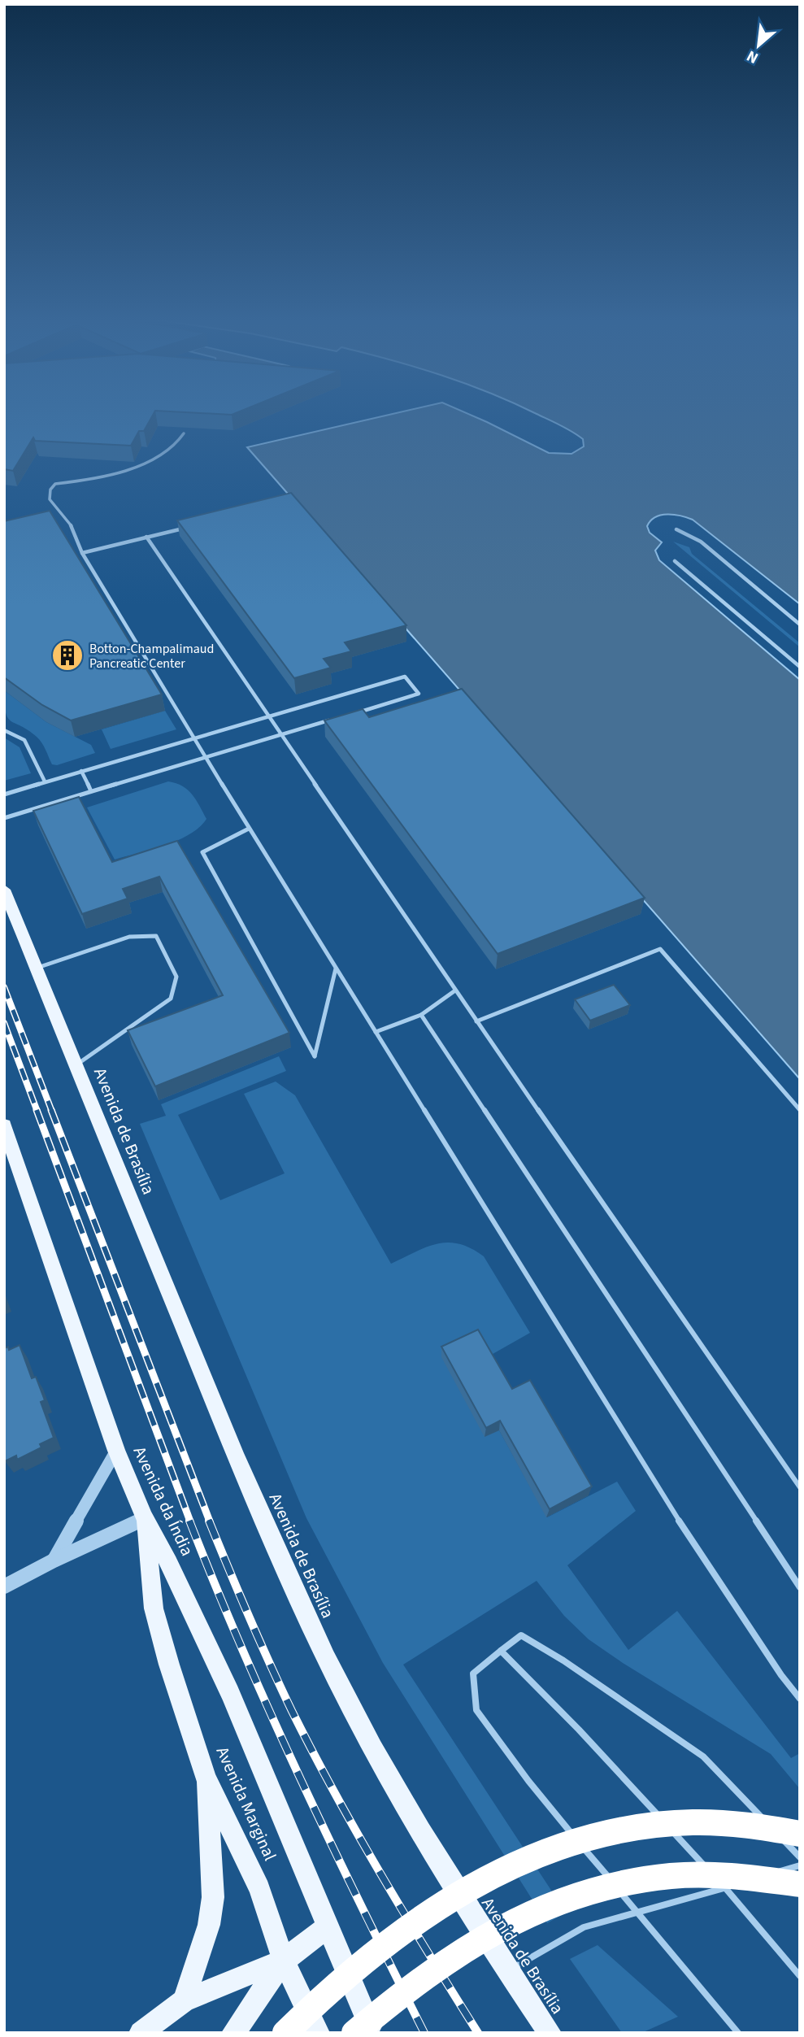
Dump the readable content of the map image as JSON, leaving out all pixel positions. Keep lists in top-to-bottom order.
{
  "streets": {
    "main road": ["Avenida de Brasília", "Avenida da Índia", "Avenida Marginal"]
  },
  "crossings": [
    ["Avenida da Índia", "Avenida Marginal"]
  ],
  "places": {
    "building": ["Botton-Champalimaud Pancreatic Center"]
  },
  "north": "bottom left"
}
